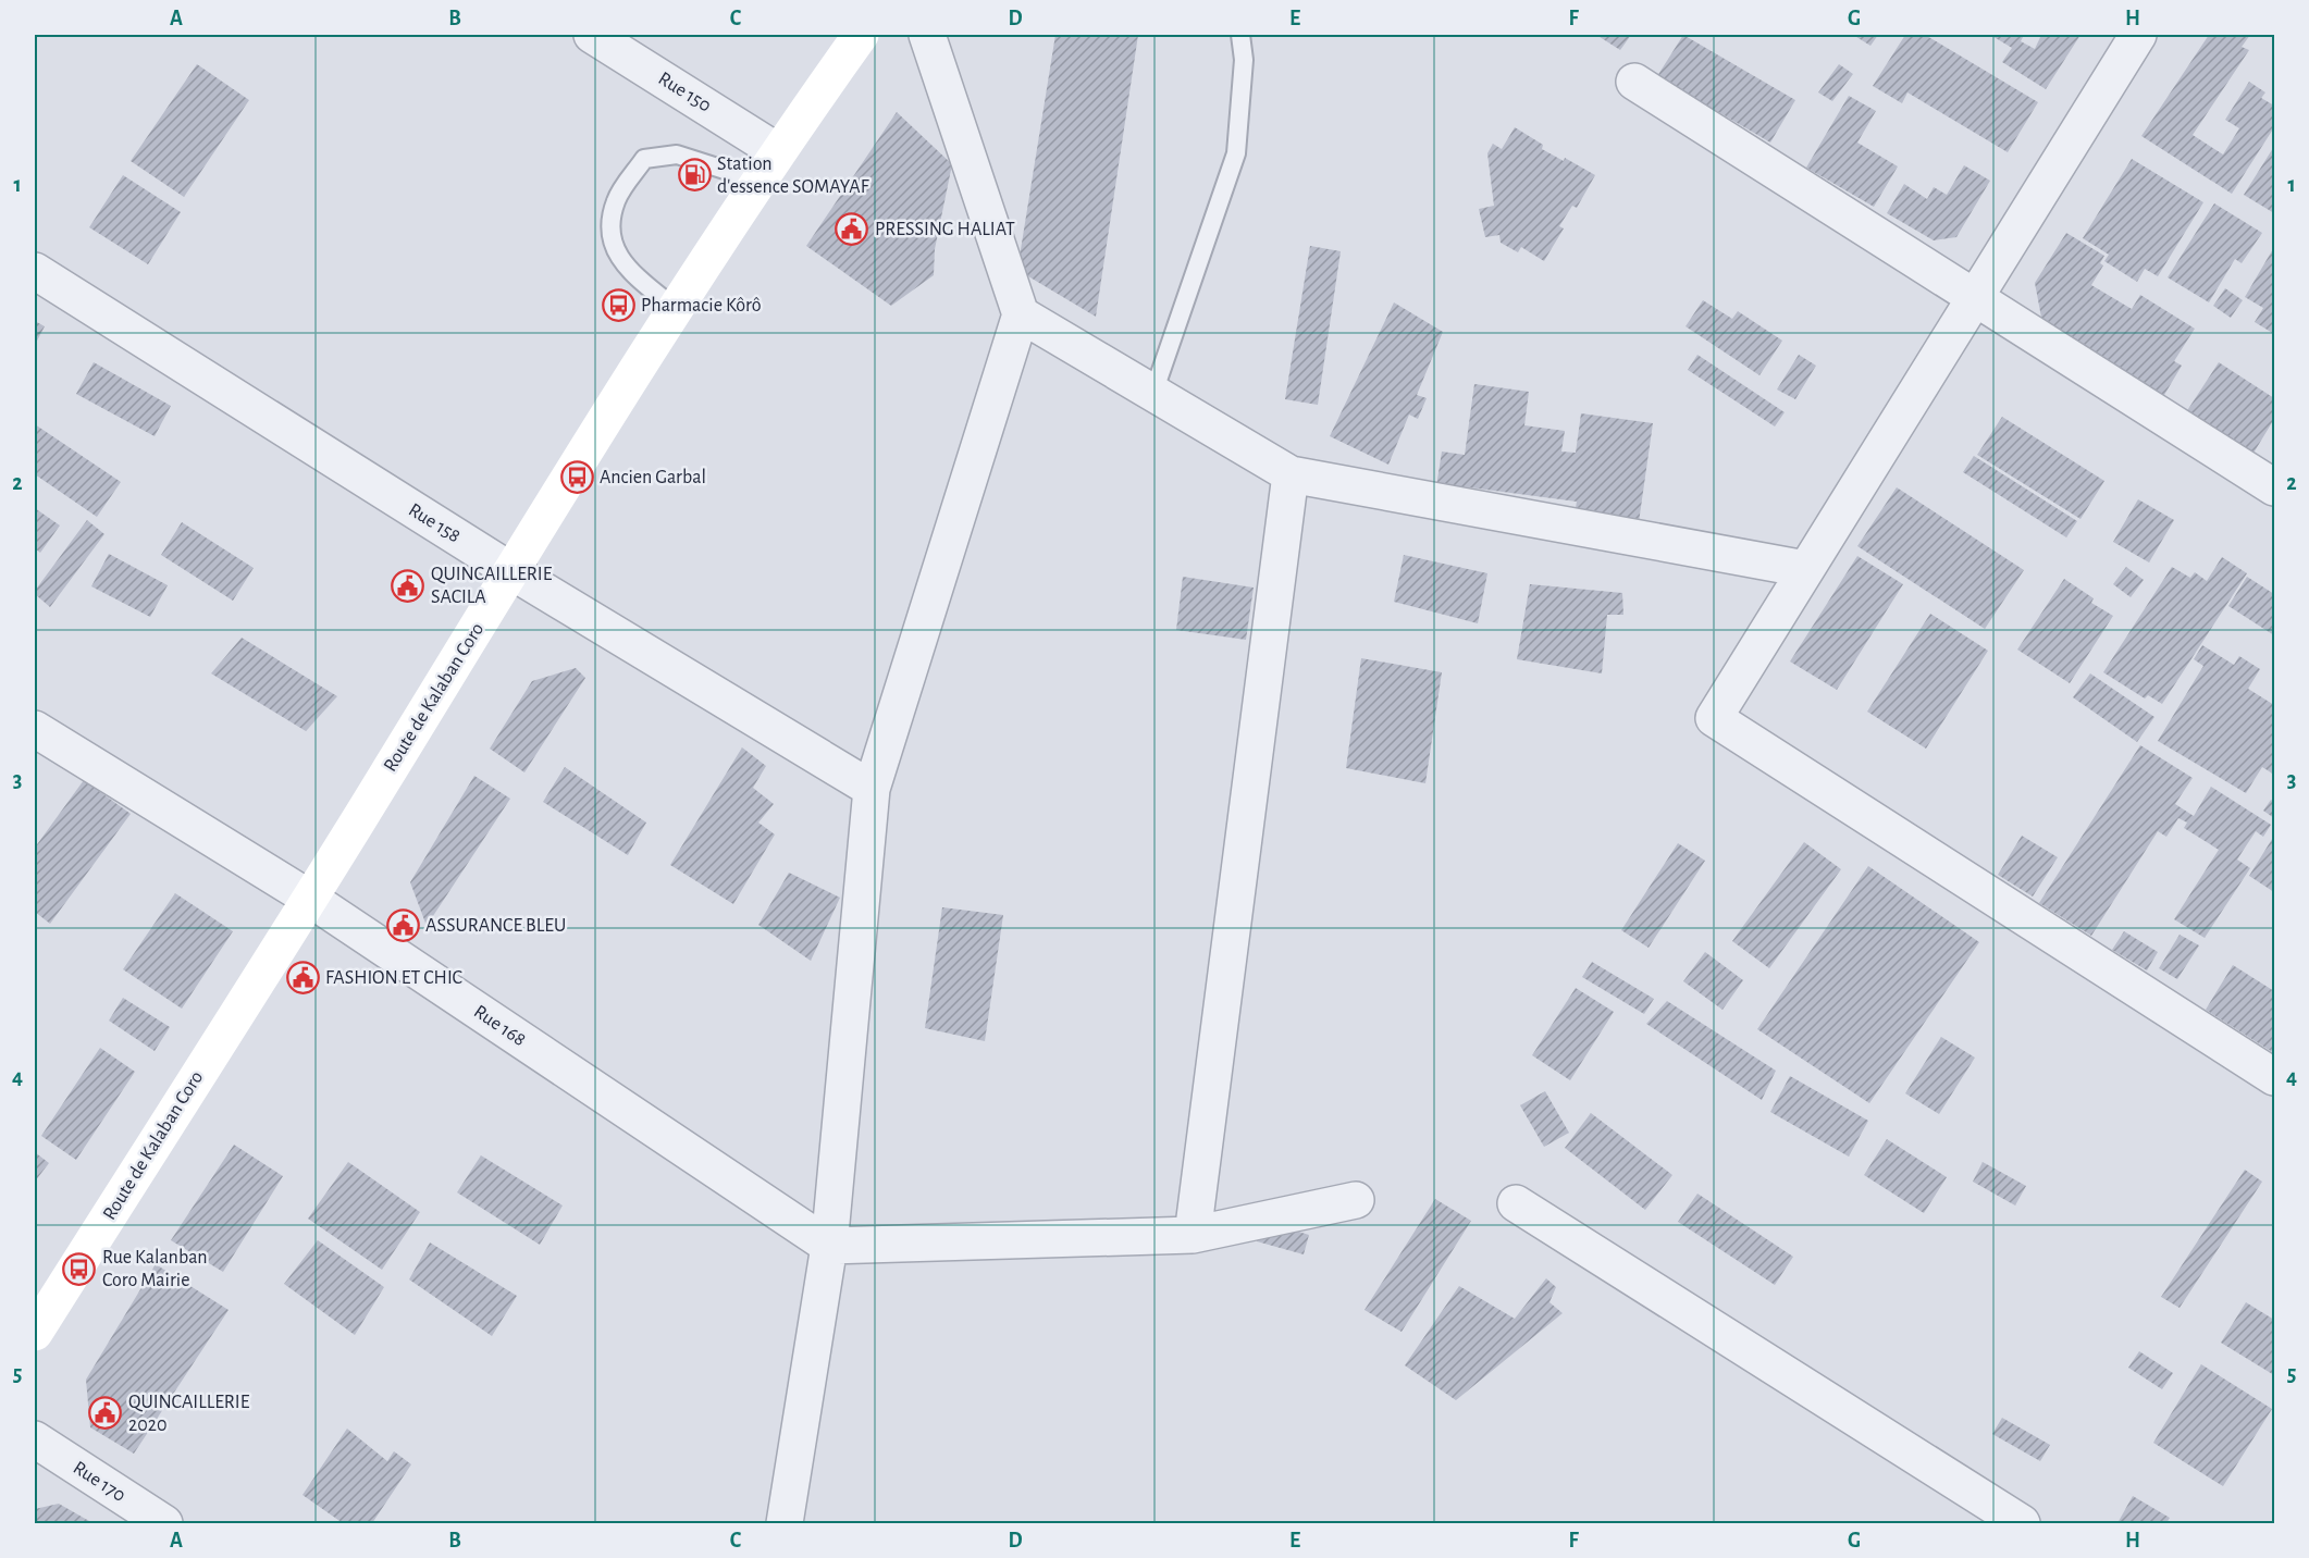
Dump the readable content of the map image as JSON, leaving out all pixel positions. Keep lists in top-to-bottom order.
{
  "streets": {
    "main road": ["Route de Kalaban Coro"],
    "street": [
      "Rue 150",
      "Rue 158",
      "Rue 168",
      "Rue 170"
    ]
  },
  "crossings": [
    ["Rue 150", "Route de Kalaban Coro"],
    ["Rue 158", "Route de Kalaban Coro"],
    ["Route de Kalaban Coro", "Rue 168"]
  ],
  "places": {
    "fuel station": ["Station d'essence SOMAYAF"],
    "public building": [
      "PRESSING HALIAT",
      "QUINCAILLERIE SACILA",
      "ASSURANCE BLEU",
      "FASHION ET CHIC",
      "QUINCAILLERIE 2020"
    ],
    "bus stop": ["Pharmacie Kôrô", "Ancien Garbal", "Rue Kalanban Coro Mairie"]
  },
  "grid": {
    "columns": [
      "A",
      "B",
      "C",
      "D",
      "E",
      "F",
      "G",
      "H"
    ],
    "rows": [
      "1",
      "2",
      "3",
      "4",
      "5"
    ]
  }
}
